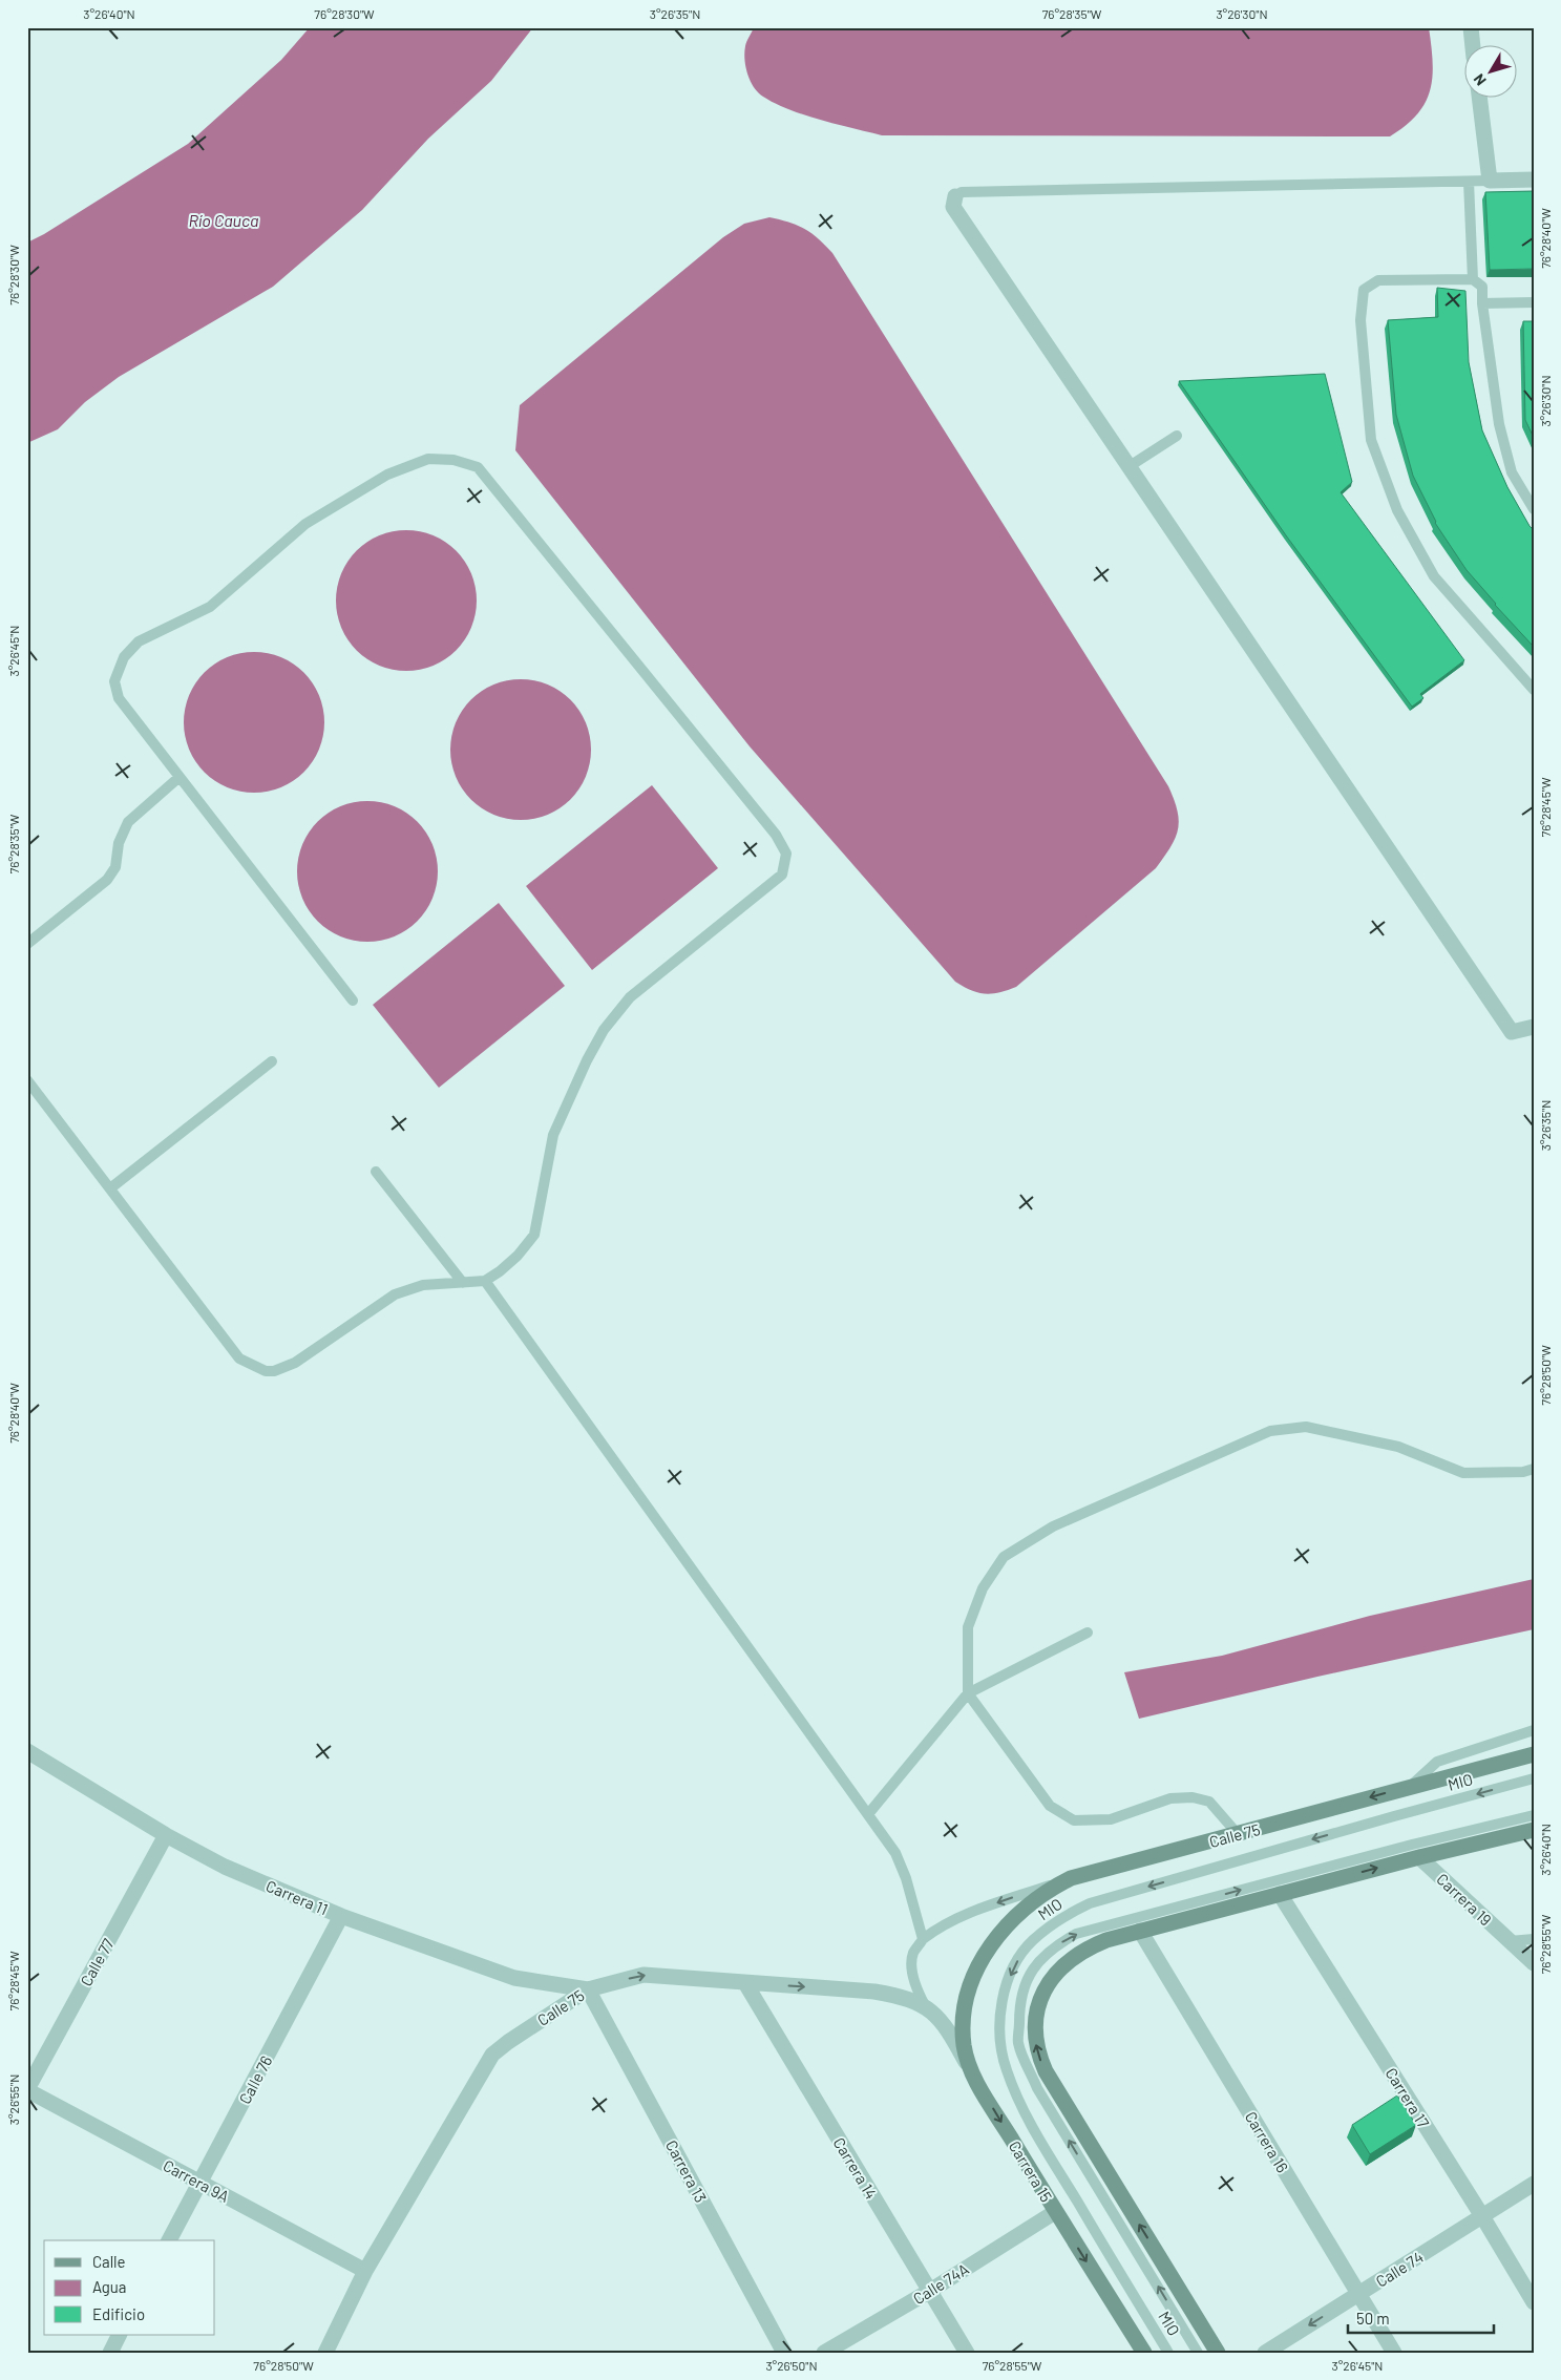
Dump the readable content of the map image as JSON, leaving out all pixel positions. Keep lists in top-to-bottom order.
{
  "streets": {
    "main road": ["Calle 75", "Carrera 15"],
    "street": [
      "Carrera 11",
      "Carrera 19",
      "Calle 77",
      "Calle 76",
      "Carrera 17",
      "Carrera 16",
      "Carrera 14",
      "Carrera 13",
      "Carrera 9A",
      "Calle 74",
      "Calle 74A"
    ],
    "lane": ["MIO"]
  },
  "crossings": [
    ["Calle 75", "Carrera 11"],
    ["Calle 75", "Carrera 14"],
    ["Calle 75", "Carrera 13"],
    ["Calle 75", "Carrera 15"],
    ["Calle 75", "Carrera 9A"],
    ["Carrera 11", "Calle 77"],
    ["Carrera 11", "Calle 76"],
    ["Carrera 11", "Carrera 13"],
    ["Calle 77", "Carrera 9A"],
    ["Calle 76", "Carrera 9A"],
    ["Carrera 17", "Calle 74"],
    ["Carrera 16", "Calle 74"],
    ["Carrera 14", "Calle 74A"],
    ["Carrera 15", "Calle 74A"]
  ],
  "one_way": ["Carrera 15"],
  "water": ["Río Cauca"],
  "legend": ["Calle", "Agua", "Edificio"],
  "scale_bar": "50 m",
  "north": "bottom left",
  "coordinates": [
    "3°26'40\"N",
    "76°28'30\"W",
    "3°26'35\"N",
    "76°28'35\"W",
    "3°26'30\"N",
    "76°28'40\"W",
    "3°26'45\"N",
    "76°28'45\"W",
    "76°28'50\"W",
    "76°28'55\"W",
    "3°26'55\"N",
    "3°26'50\"N"
  ]
}
